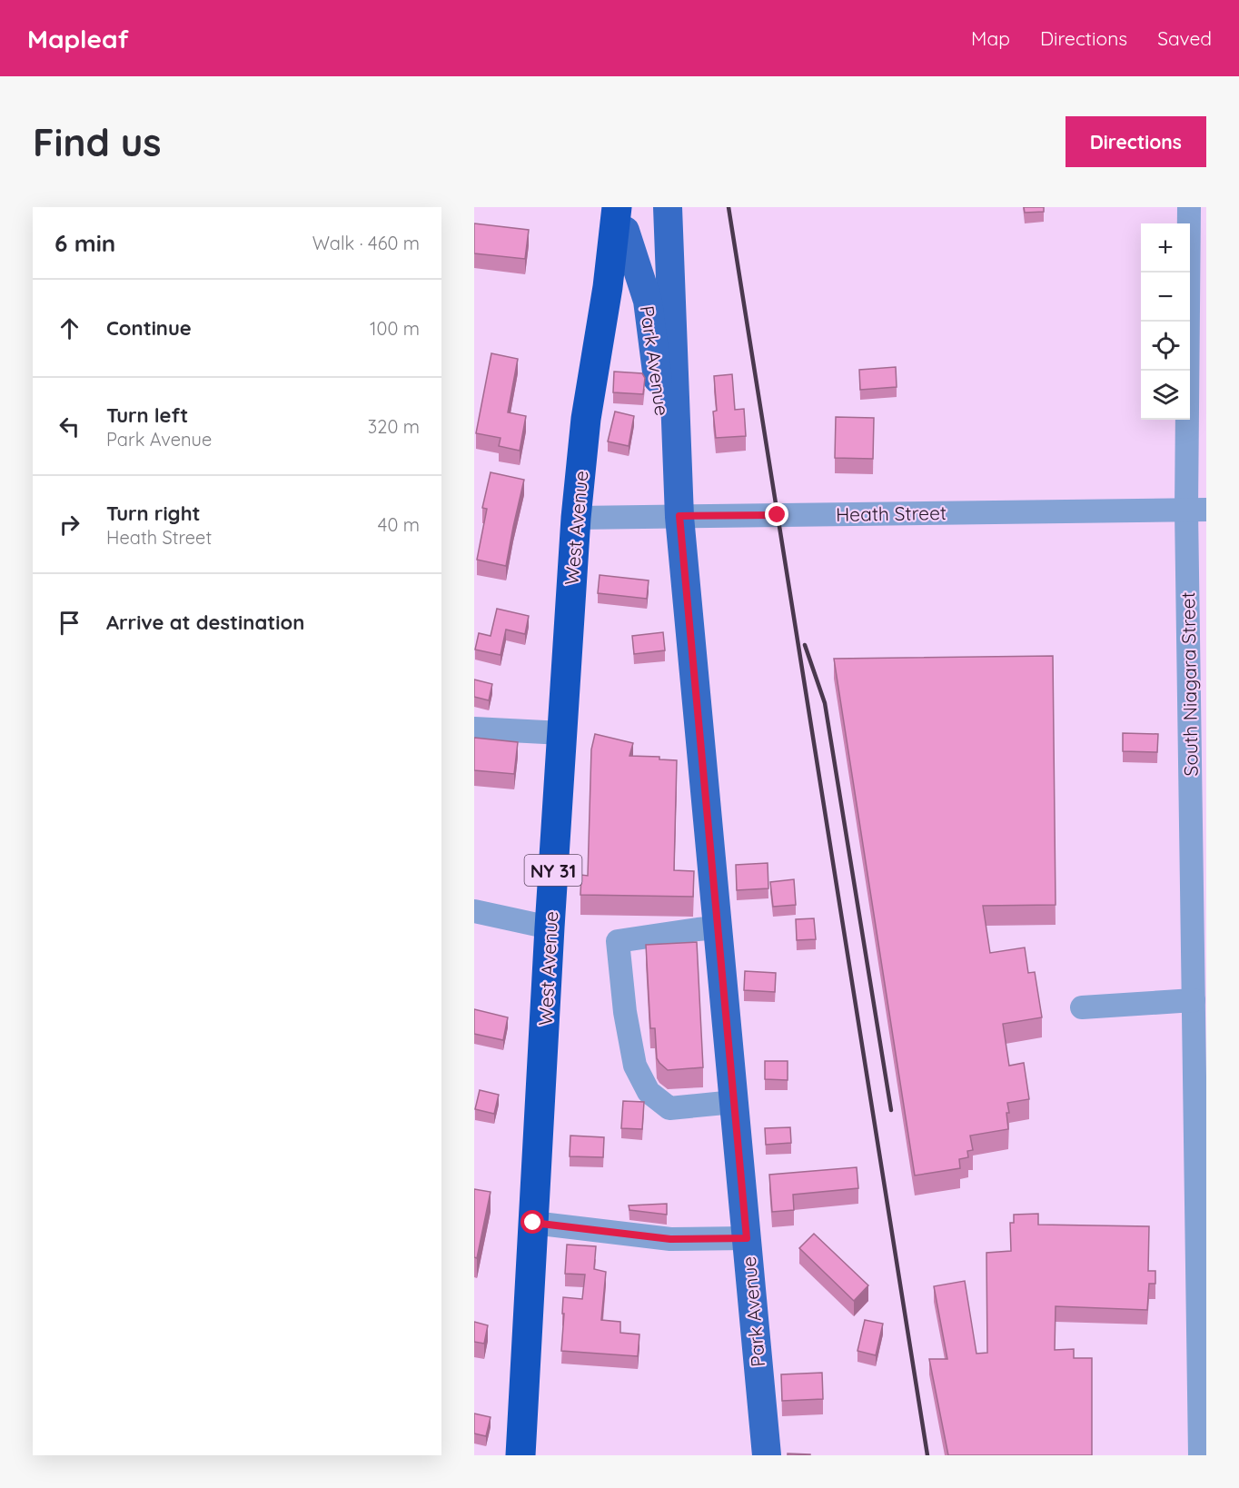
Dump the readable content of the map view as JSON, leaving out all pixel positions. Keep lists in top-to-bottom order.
{
  "streets": {
    "highway": ["West Avenue", "NY 31"],
    "main road": ["Park Avenue"],
    "street": ["Heath Street", "South Niagara Street"]
  },
  "crossings": [
    ["Park Avenue", "Heath Street"],
    ["Park Avenue", "West Avenue"],
    ["Heath Street", "West Avenue"],
    ["Heath Street", "South Niagara Street"]
  ],
  "page": {
    "header": "Mapleaf",
    "nav": ["Map", "Directions", "Saved"],
    "buttons": "Directions",
    "title": "Find us",
    "heading": ["6 min", "Walk · 460 m"],
    "map_buttons": ["+", "−"],
    "list": [
      ["Continue", "100 m"],
      ["Turn left", "Park Avenue", "320 m"],
      ["Turn right", "Heath Street", "40 m"],
      "Arrive at destination"
    ]
  }
}
